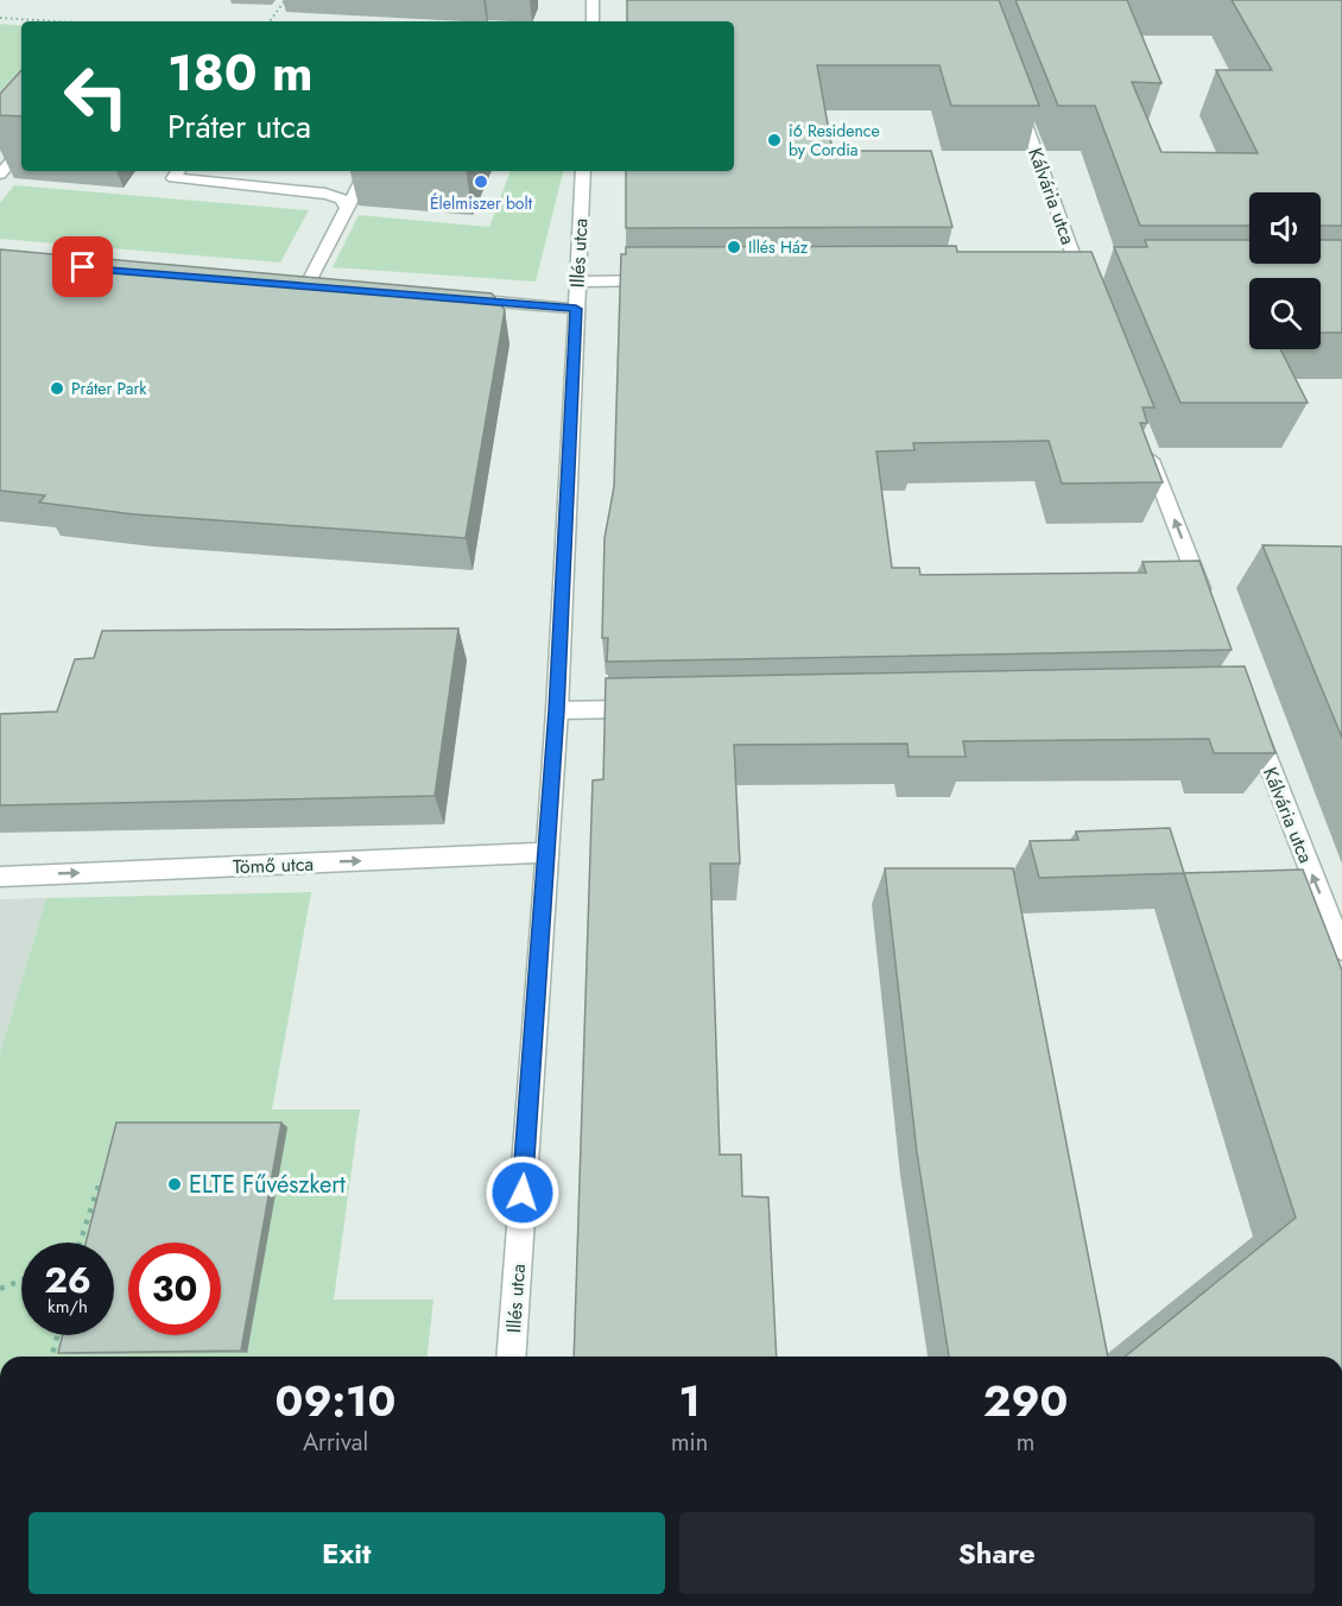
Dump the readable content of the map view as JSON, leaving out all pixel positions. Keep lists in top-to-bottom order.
{
  "streets": {
    "street": ["Kálvária utca", "Illés utca", "Tömő utca"]
  },
  "crossings": [
    ["Illés utca", "Tömő utca"]
  ],
  "one_way": ["Kálvária utca", "Tömő utca"],
  "places": [
    "i6 Residence by Cordia",
    "Élelmiszer bolt",
    "Illés Ház",
    "Práter Park",
    "ELTE Fűvészkert"
  ],
  "page": {
    "turn": ["180 m", "Práter utca"],
    "speed": "26 km/h",
    "limit": "30",
    "eta": [
      "09:10",
      "Arrival",
      "1",
      "min",
      "290",
      "m"
    ],
    "buttons": ["Exit", "Share"]
  }
}
